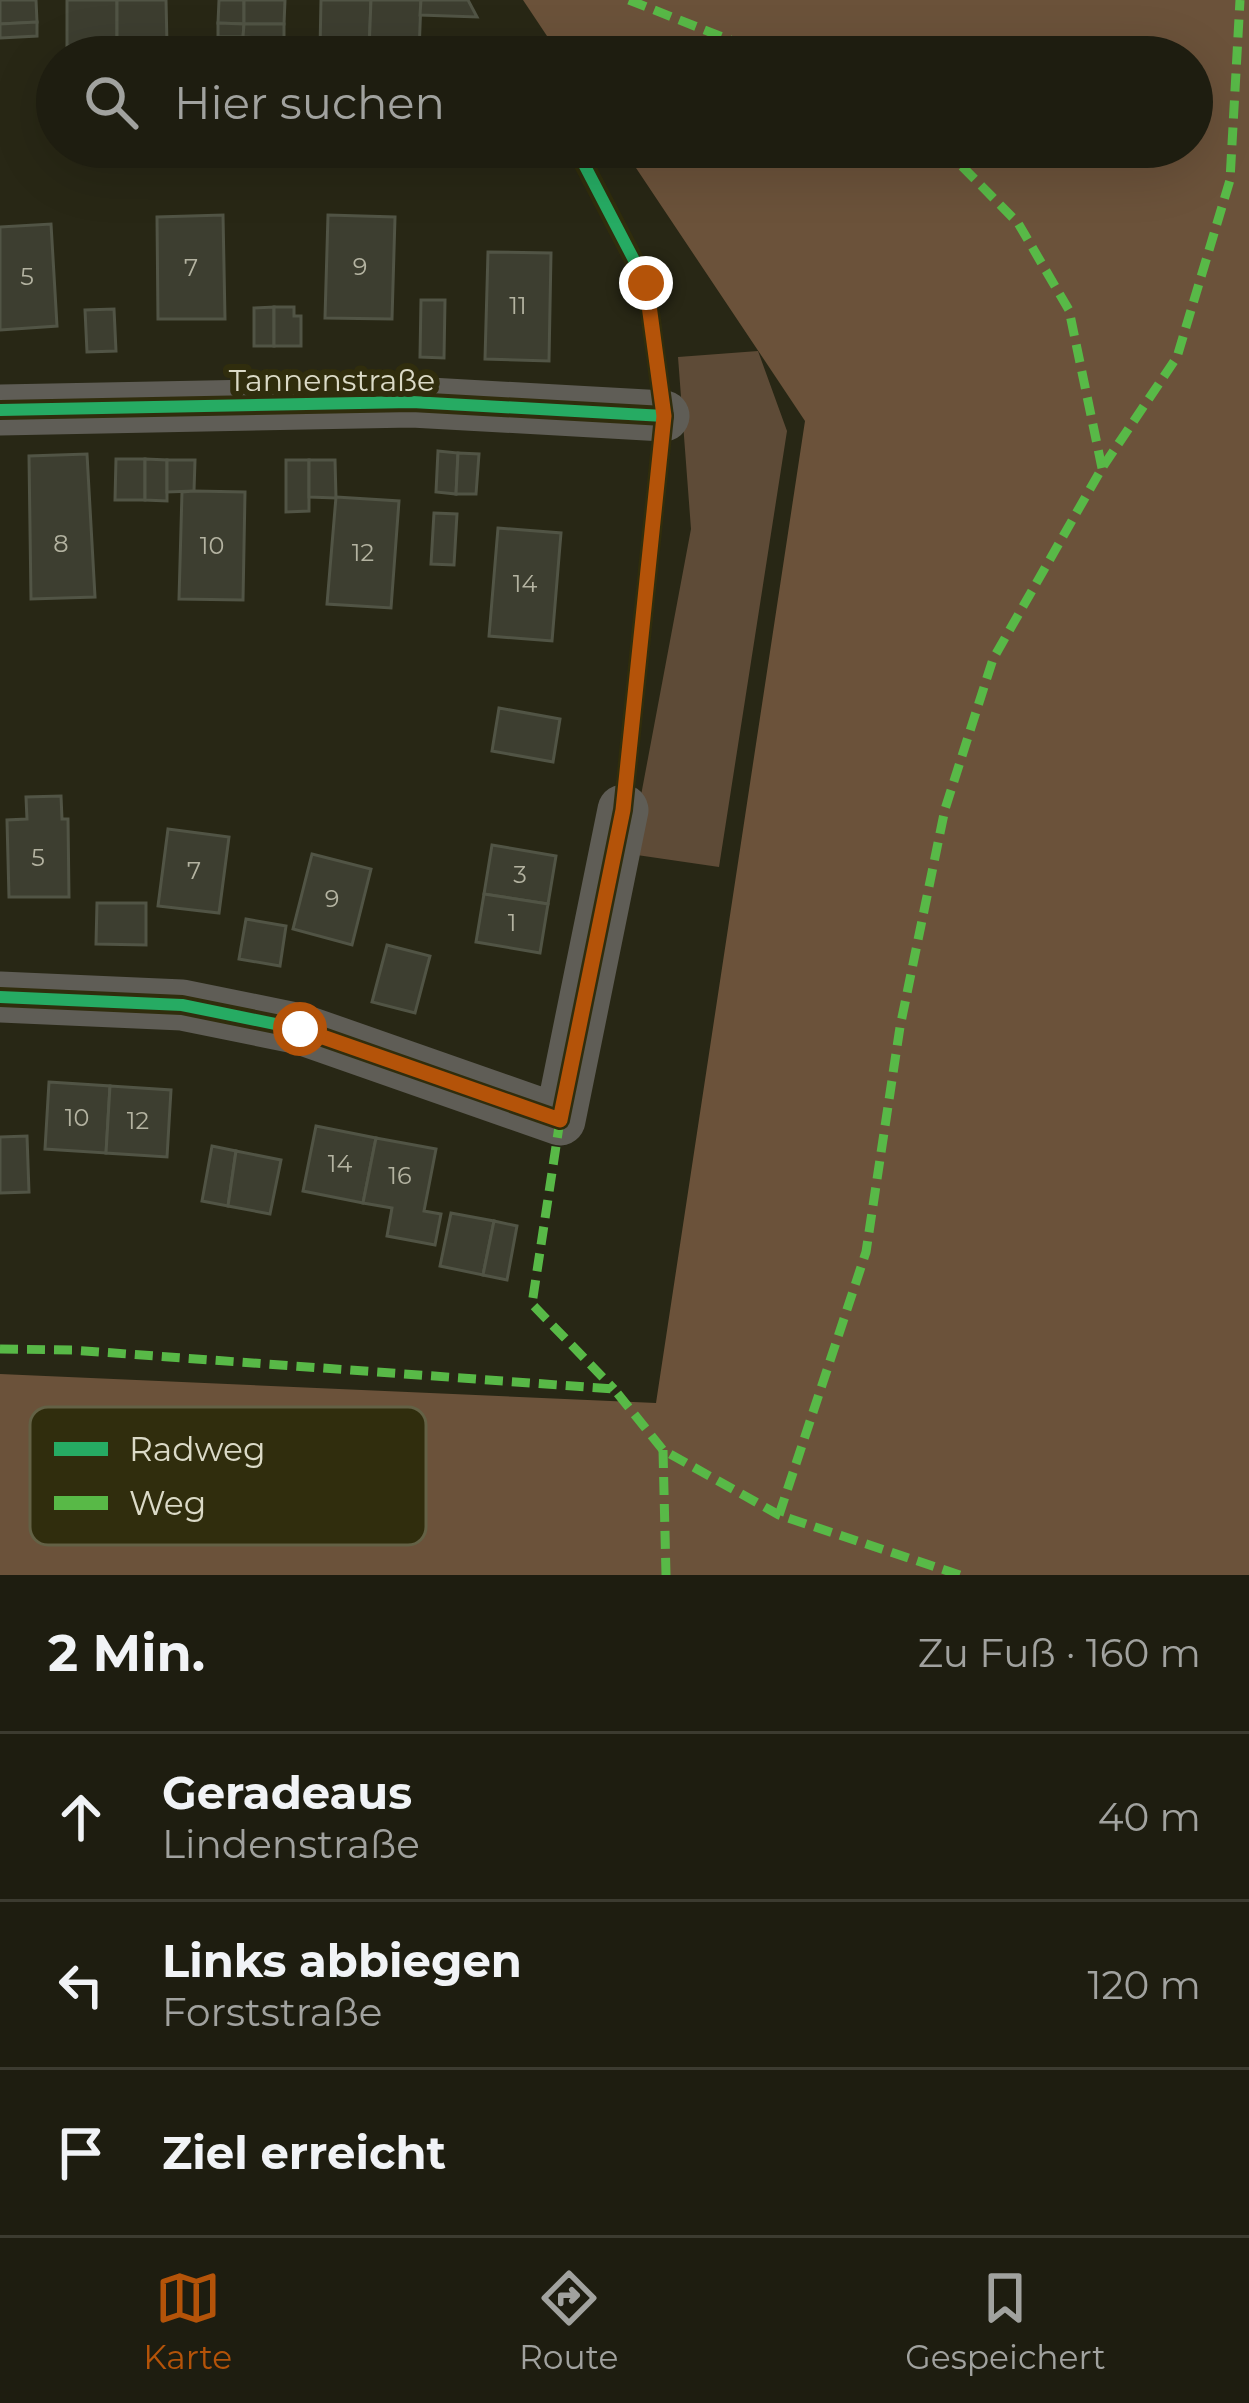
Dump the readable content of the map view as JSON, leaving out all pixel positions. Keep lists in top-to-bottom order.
{
  "streets": {
    "street": ["Tannenstraße"]
  },
  "house_numbers": [
    "9",
    "7",
    "5",
    "11",
    "8",
    "10",
    "12",
    "14",
    "5",
    "7",
    "3",
    "9",
    "1",
    "10",
    "12",
    "14",
    "16"
  ],
  "legend": ["Radweg", "Weg"],
  "page": {
    "search": "Hier suchen",
    "heading": ["2 Min.", "Zu Fuß · 160 m"],
    "list": [
      ["Geradeaus", "Lindenstraße", "40 m"],
      ["Links abbiegen", "Forststraße", "120 m"],
      "Ziel erreicht"
    ],
    "nav": ["Karte", "Route", "Gespeichert"]
  }
}
